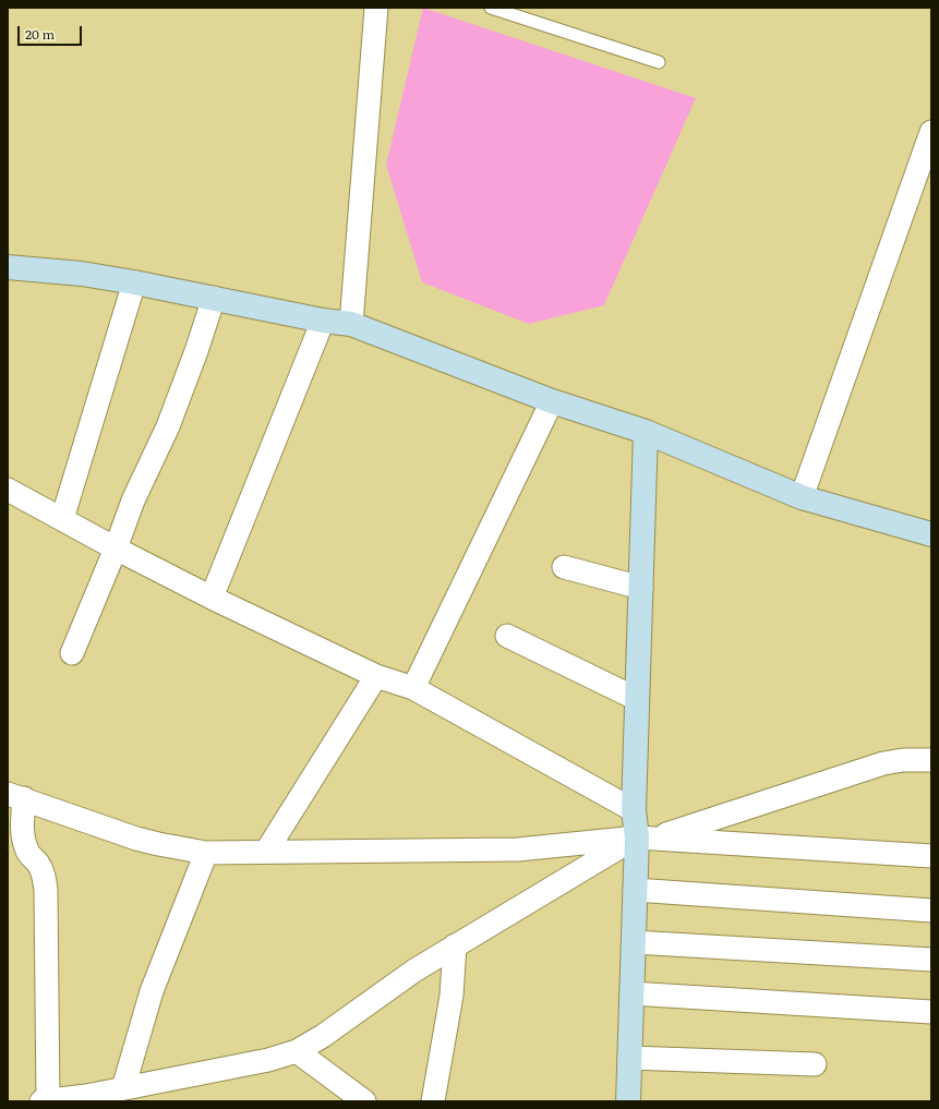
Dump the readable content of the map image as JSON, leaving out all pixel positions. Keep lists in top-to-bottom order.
{
  "scale_bar": "20 m"
}
